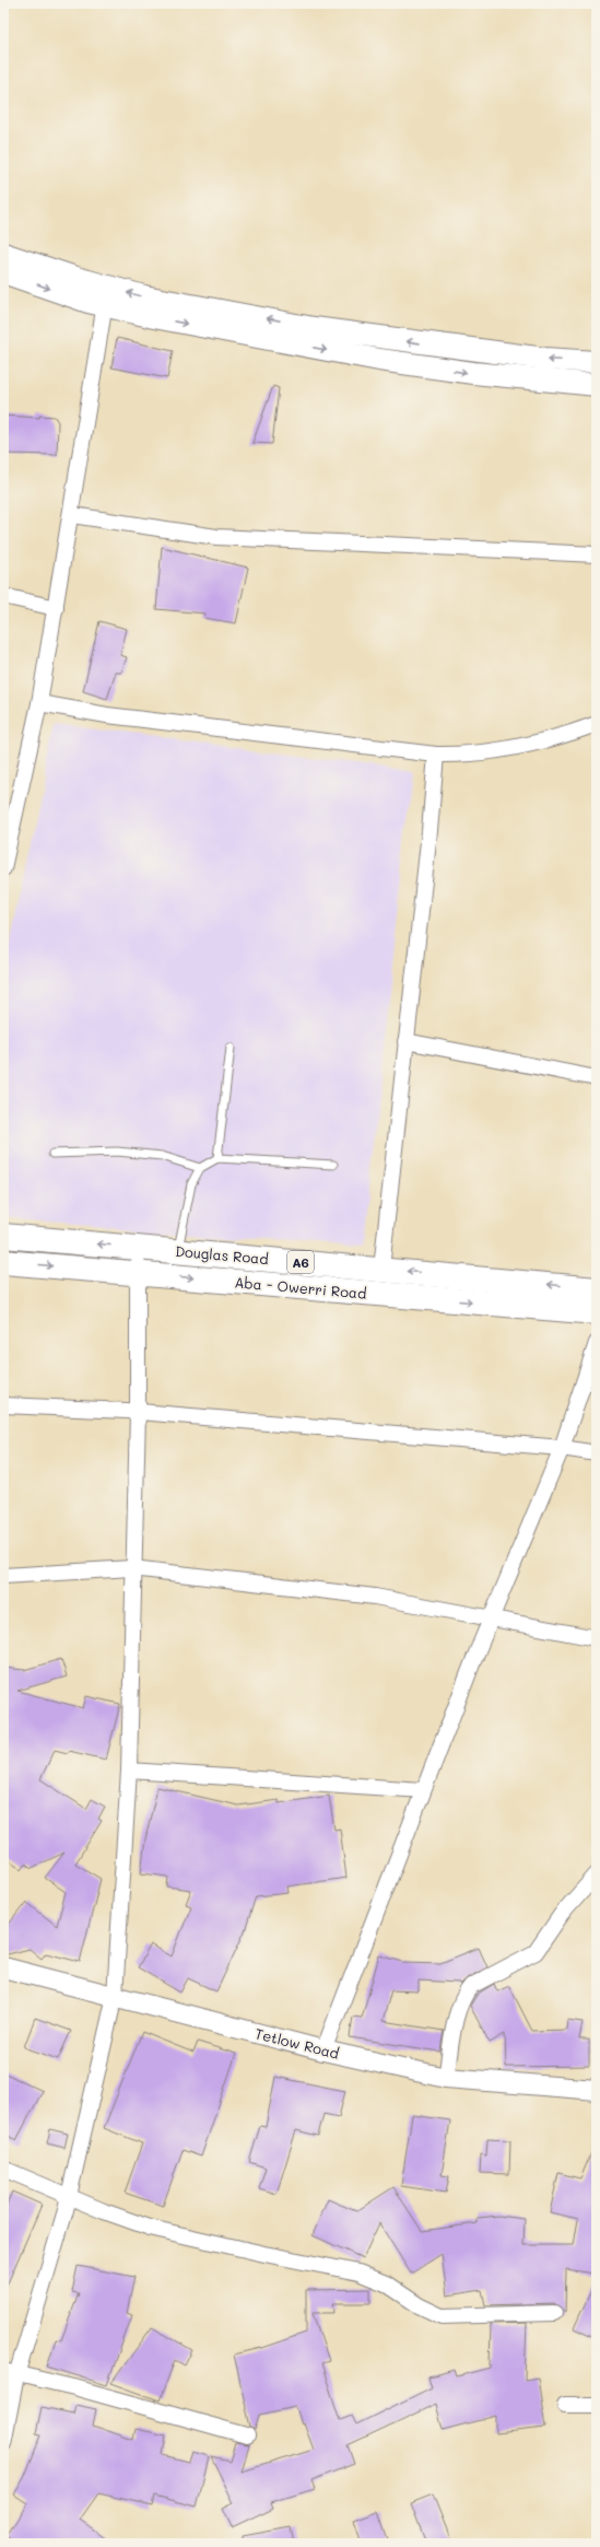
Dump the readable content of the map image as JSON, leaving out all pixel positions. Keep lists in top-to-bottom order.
{
  "streets": {
    "highway": ["Douglas Road", "A6", "Aba - Owerri Road"],
    "street": ["Tetlow Road"]
  },
  "one_way": ["Douglas Road", "Aba - Owerri Road"]
}
